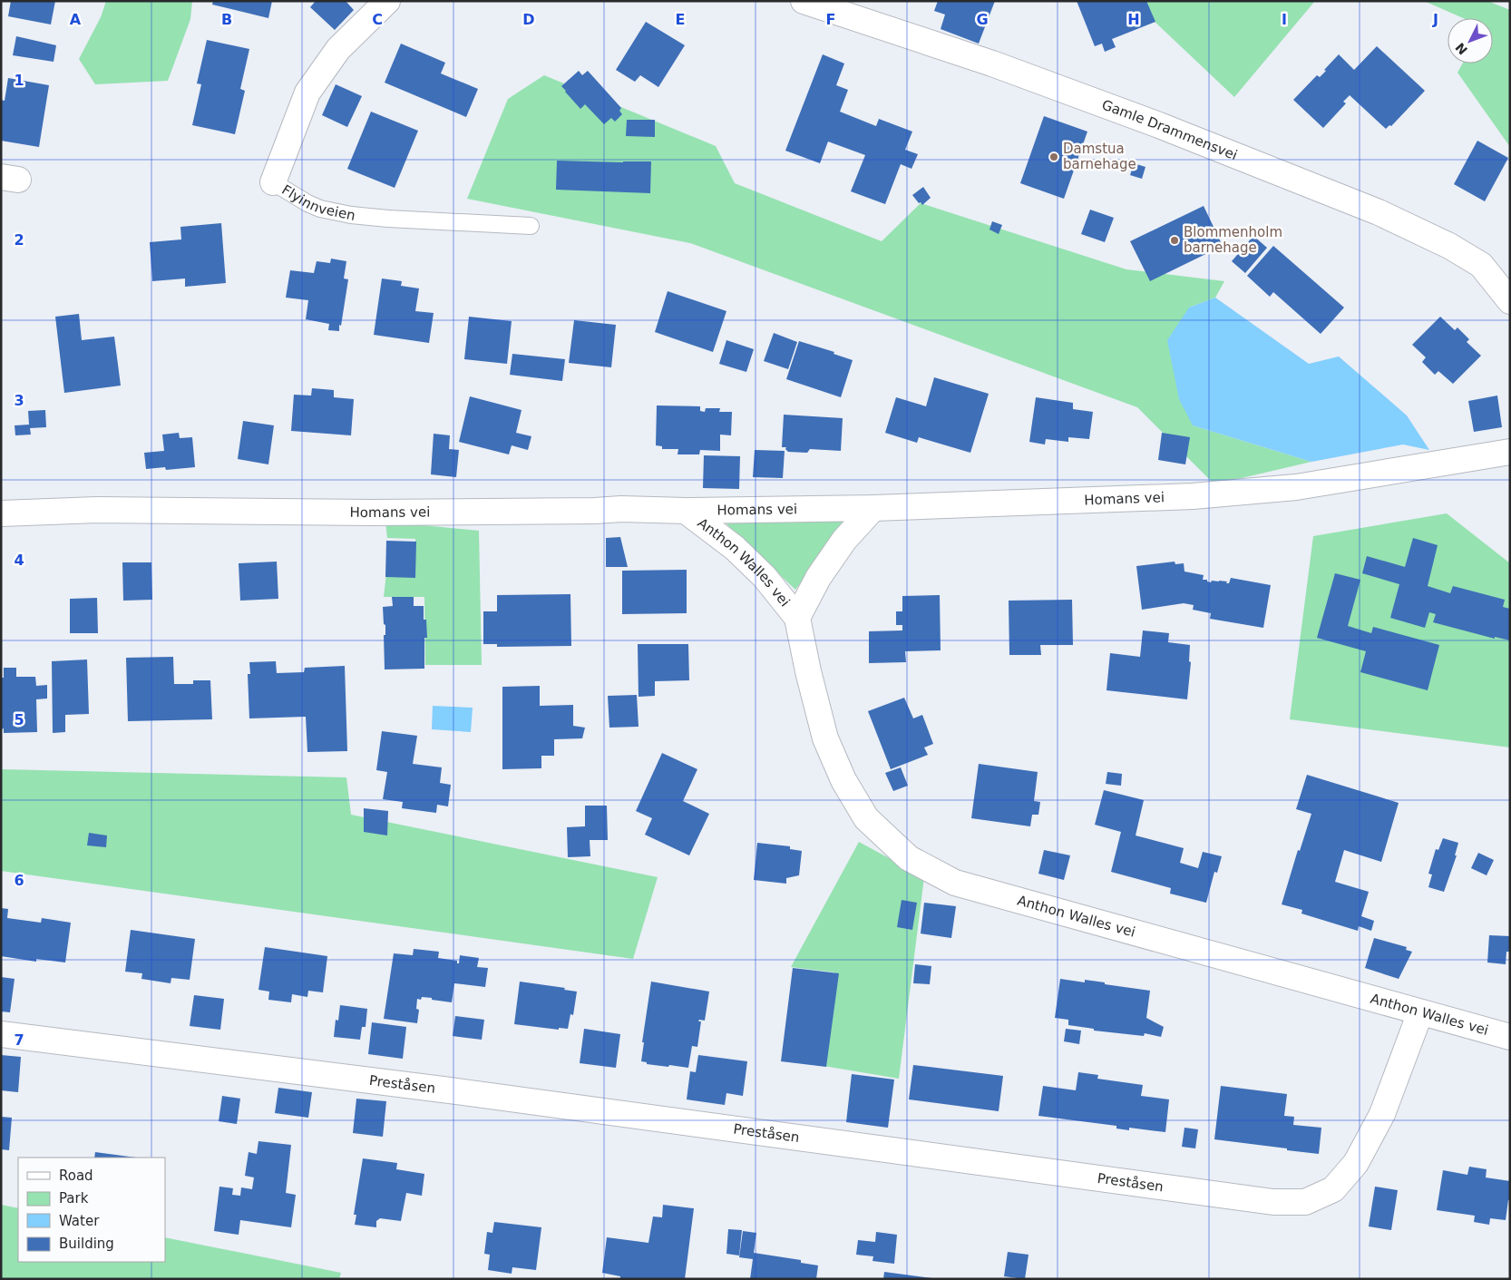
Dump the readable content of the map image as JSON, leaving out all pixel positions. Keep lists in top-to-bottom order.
{
  "streets": {
    "street": [
      "Gamle Drammensvei",
      "Flyinnveien",
      "Homans vei",
      "Anthon Walles vei",
      "Preståsen"
    ]
  },
  "crossings": [
    ["Homans vei", "Anthon Walles vei"],
    ["Anthon Walles vei", "Preståsen"]
  ],
  "places": ["Damstua barnehage", "Blommenholm barnehage"],
  "legend": [
    "Road",
    "Park",
    "Water",
    "Building"
  ],
  "north": "bottom left",
  "grid": {
    "columns": [
      "A",
      "B",
      "C",
      "D",
      "E",
      "F",
      "G",
      "H",
      "I",
      "J"
    ],
    "rows": [
      "1",
      "2",
      "3",
      "4",
      "5",
      "6",
      "7"
    ]
  }
}
